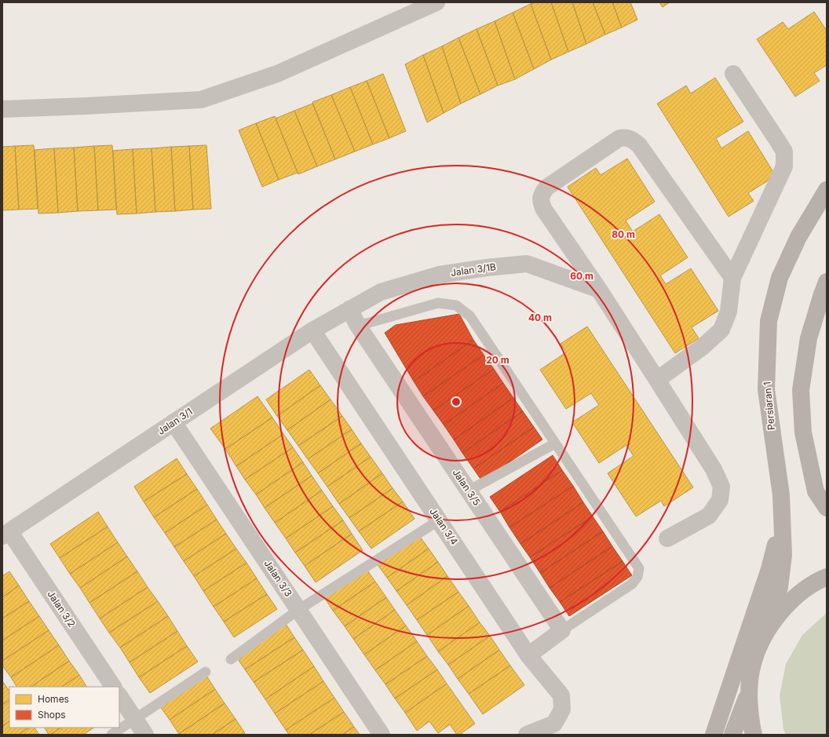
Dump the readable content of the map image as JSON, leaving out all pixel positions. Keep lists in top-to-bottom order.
{
  "streets": {
    "main road": ["Persiaran 1"],
    "street": [
      "Jalan 3/1B",
      "Jalan 3/1",
      "Jalan 3/5",
      "Jalan 3/4",
      "Jalan 3/3",
      "Jalan 3/2"
    ]
  },
  "crossings": [
    ["Jalan 3/1B", "Jalan 3/1"],
    ["Jalan 3/1B", "Jalan 3/5"],
    ["Jalan 3/1", "Jalan 3/5"],
    ["Jalan 3/1", "Jalan 3/4"],
    ["Jalan 3/1", "Jalan 3/3"],
    ["Jalan 3/1", "Jalan 3/2"]
  ],
  "legend": ["Homes", "Shops"],
  "rings": [
    "80 m",
    "60 m",
    "40 m",
    "20 m"
  ]
}
